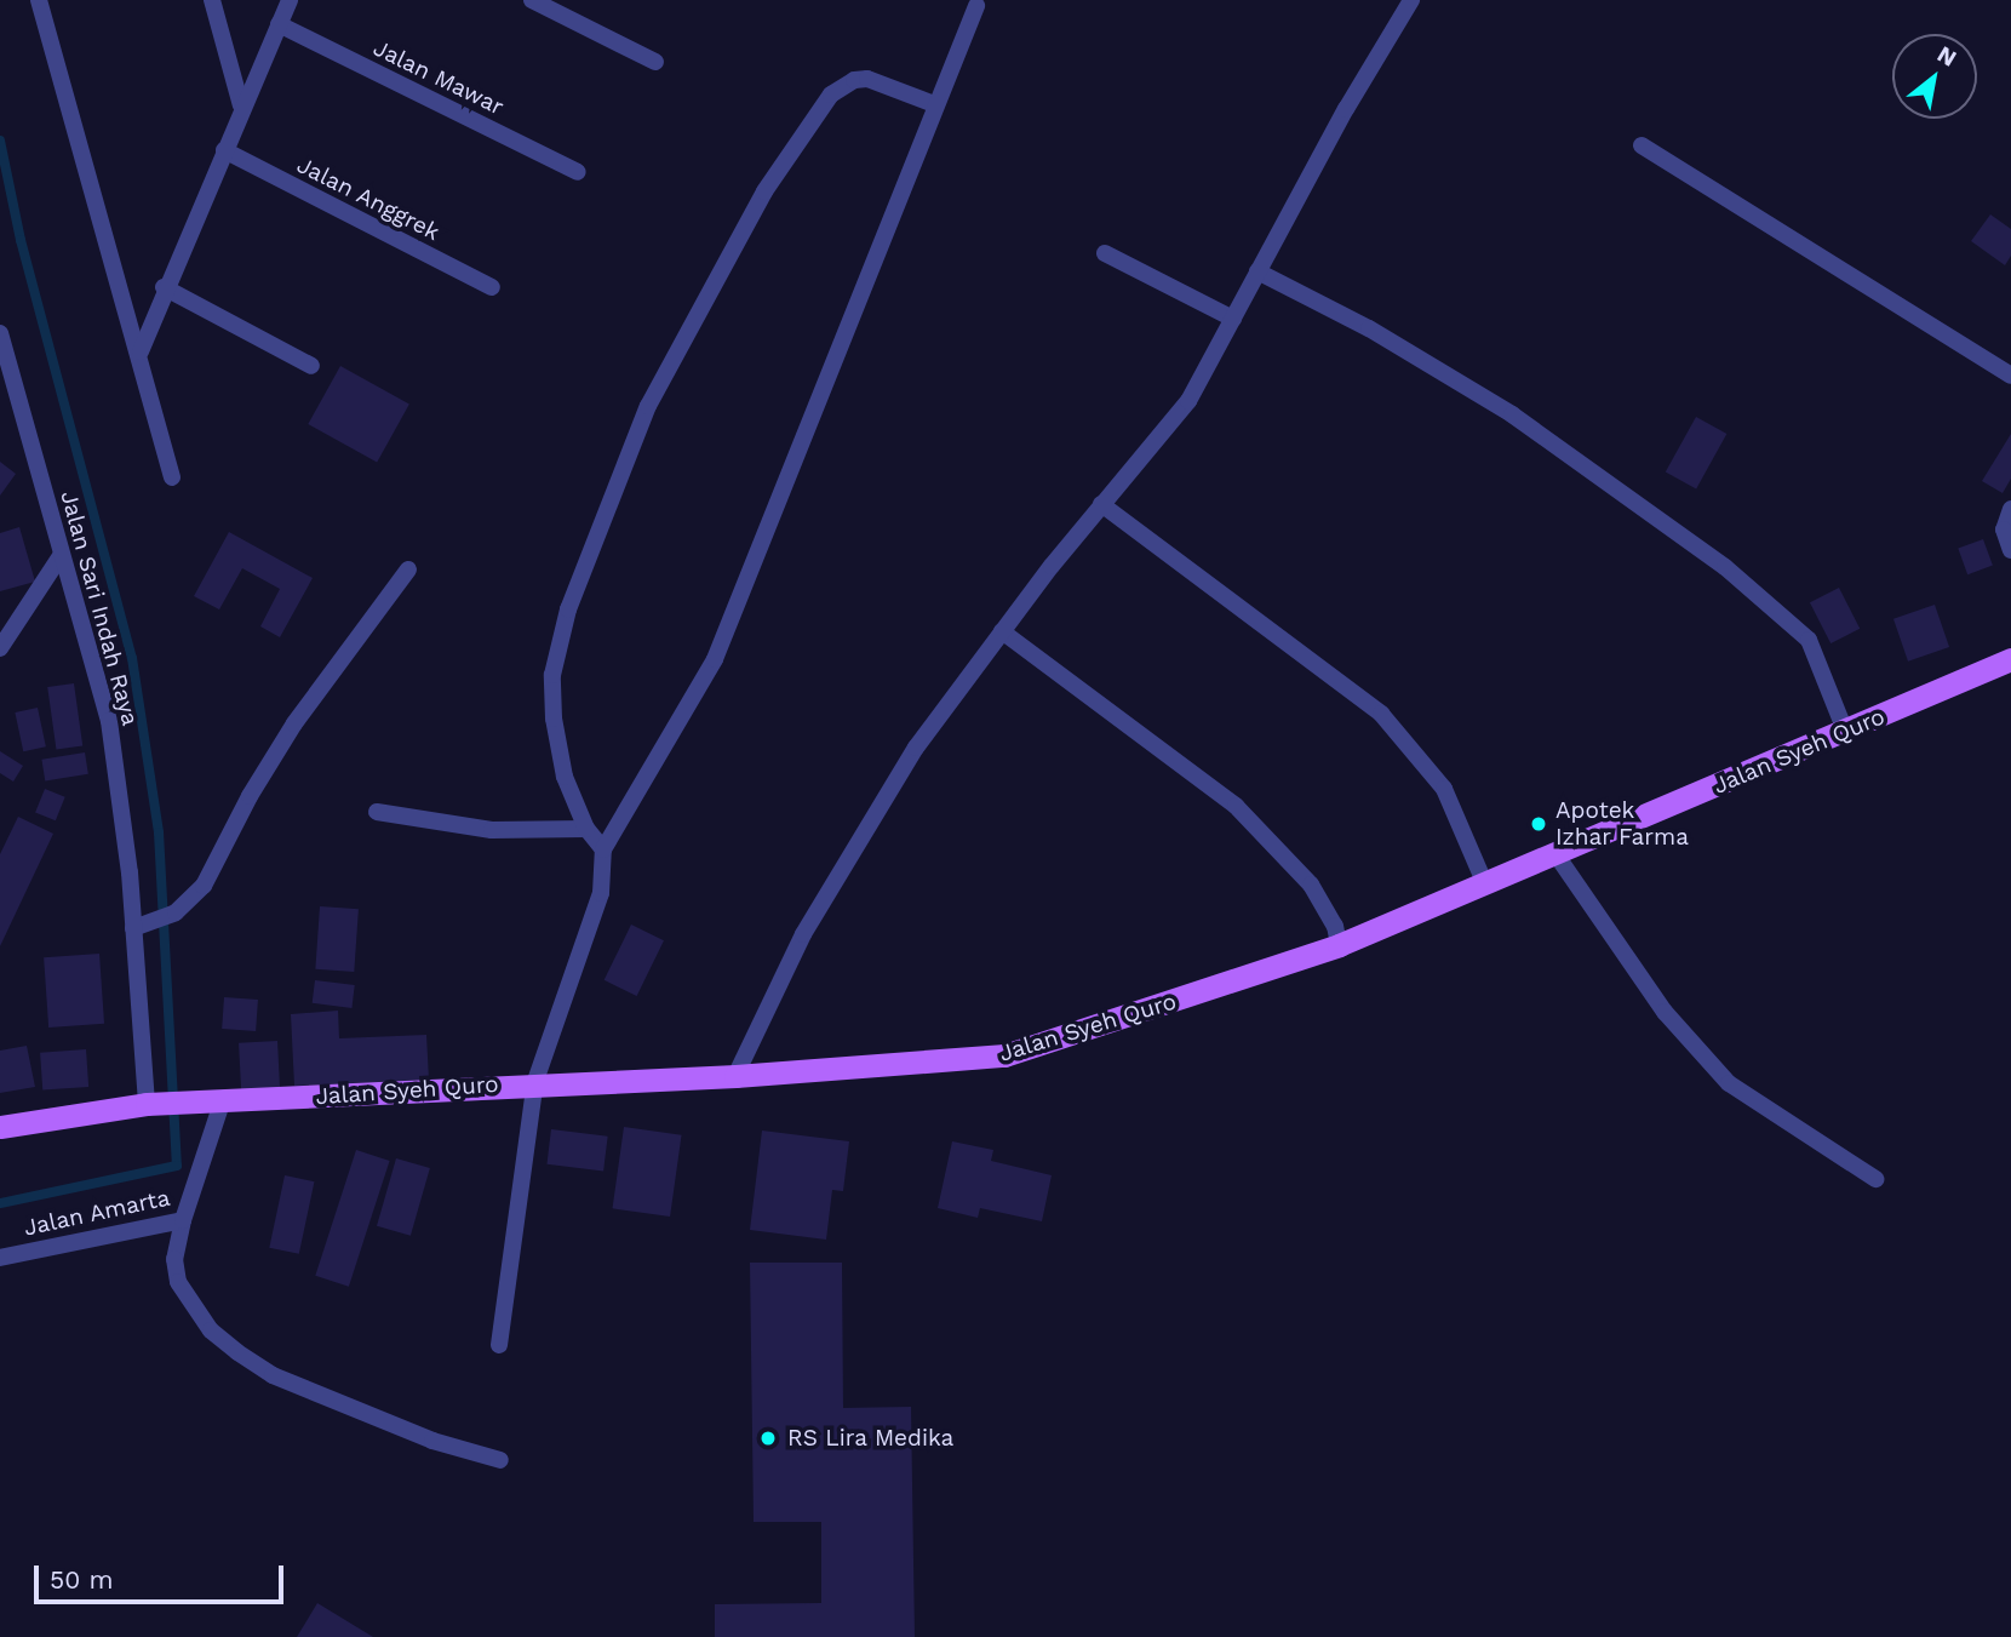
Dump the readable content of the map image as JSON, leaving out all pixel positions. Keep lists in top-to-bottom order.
{
  "streets": {
    "main road": ["Jalan Syeh Quro"],
    "street": [
      "Jalan Mawar",
      "Jalan Anggrek",
      "Jalan Sari Indah Raya",
      "Jalan Amarta"
    ]
  },
  "crossings": [
    ["Jalan Sari Indah Raya", "Jalan Syeh Quro"],
    ["Jalan Syeh Quro", "Jalan Amarta"]
  ],
  "places": ["Apotek Izhar Farma", "RS Lira Medika"],
  "scale_bar": "50 m",
  "north": "top right"
}
